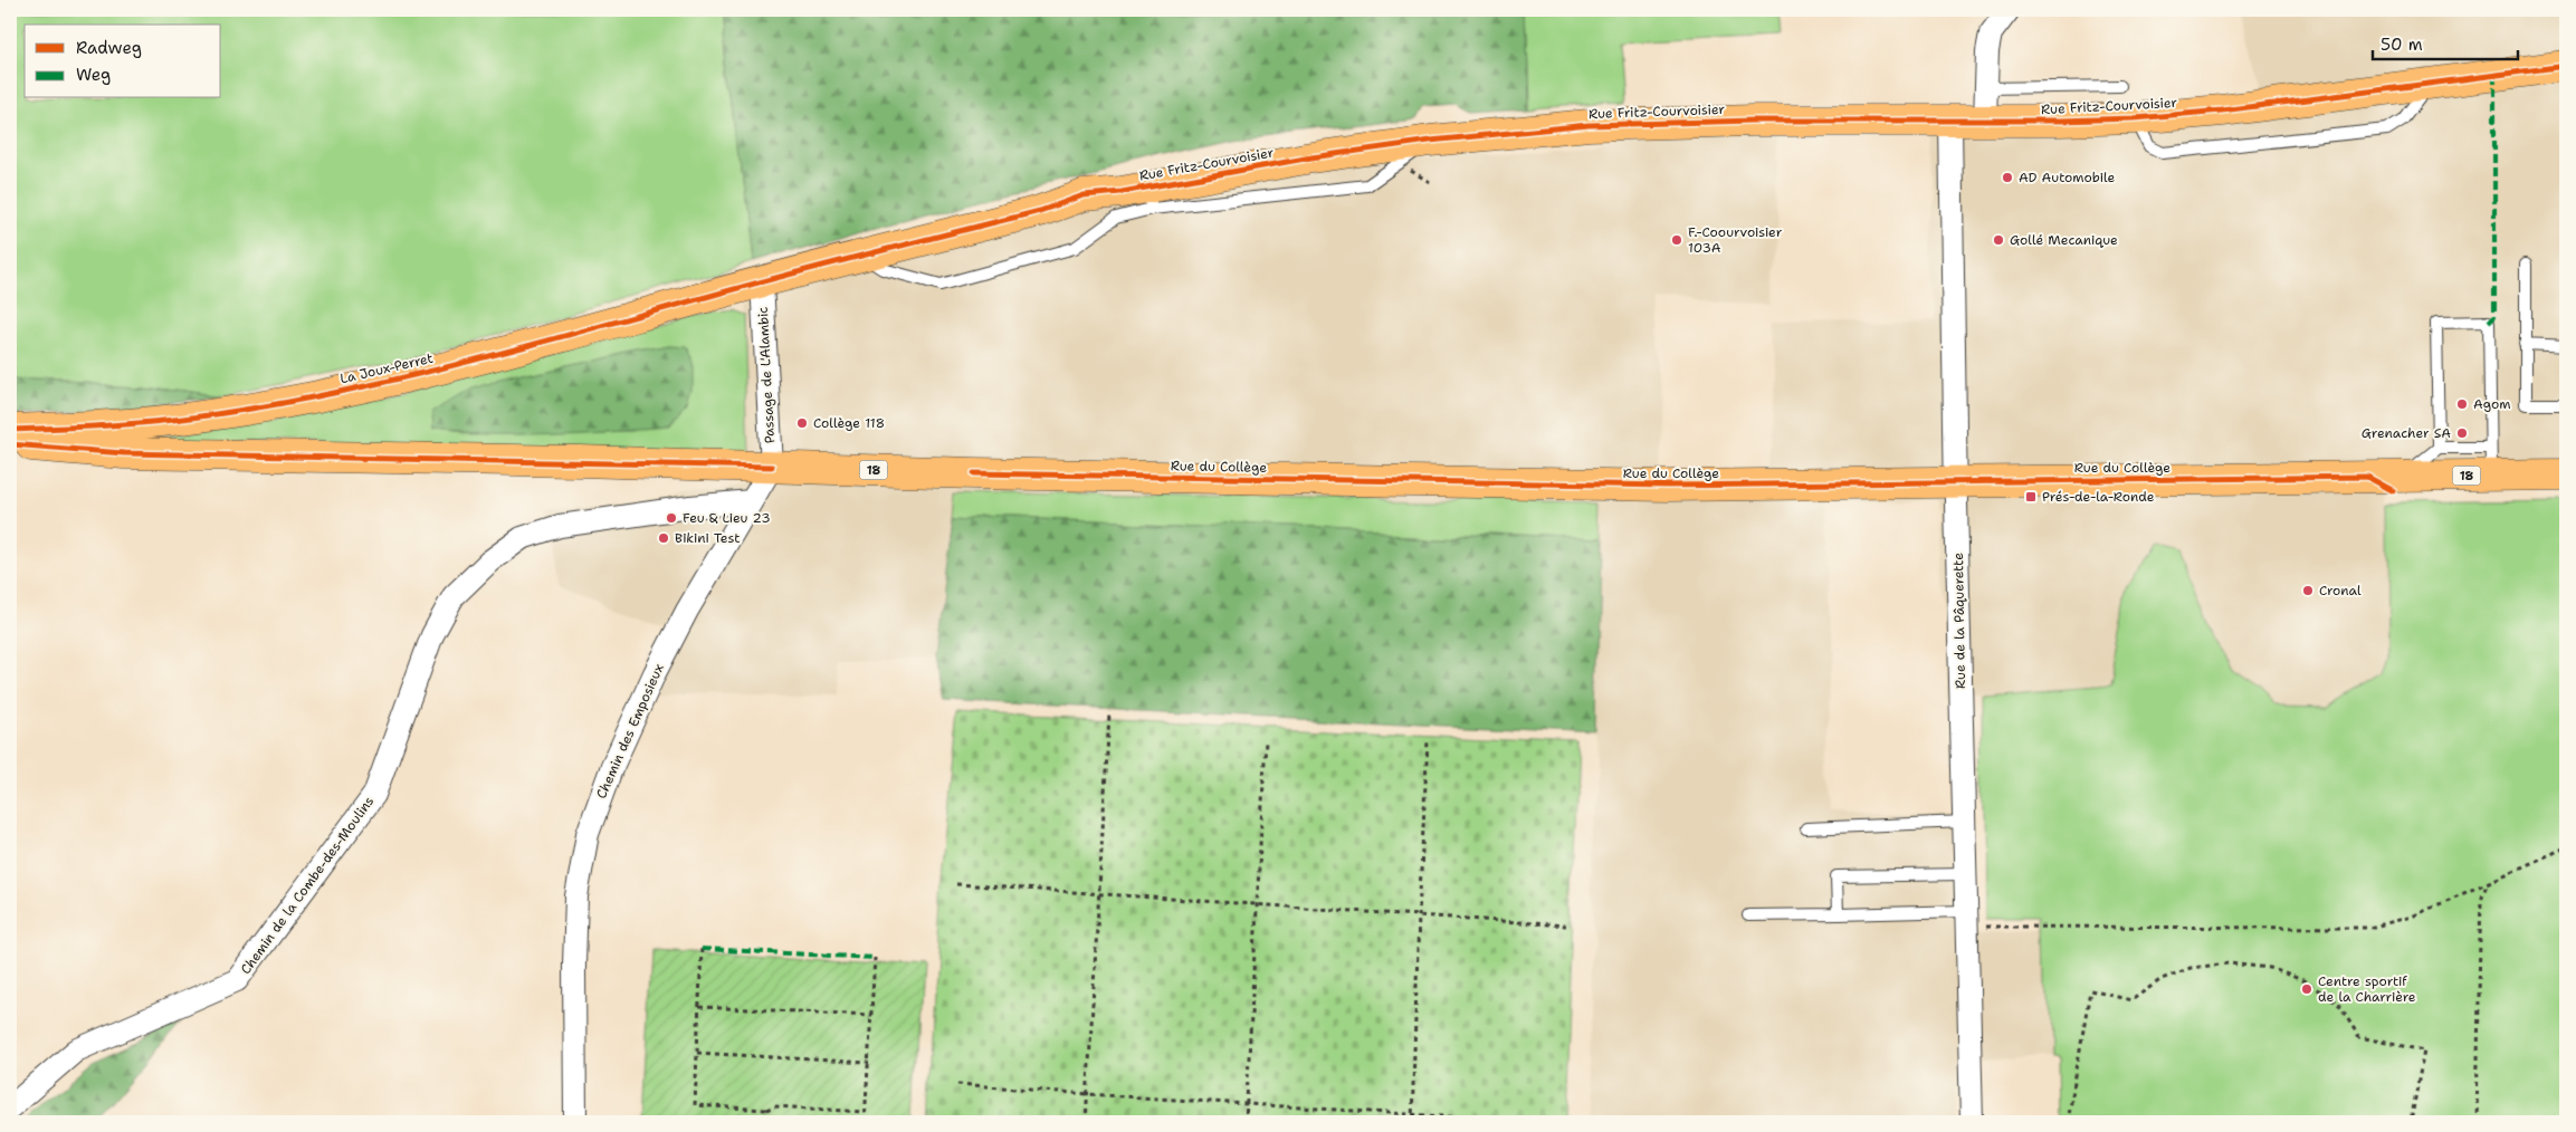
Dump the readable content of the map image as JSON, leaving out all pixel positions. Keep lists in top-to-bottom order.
{
  "streets": {
    "main road": [
      "Rue Fritz-Courvoisier",
      "La Joux-Perret",
      "Rue du Collège",
      "18"
    ],
    "street": [
      "Passage de L'Alambic",
      "Rue de la Pâquerette",
      "Chemin des Emposieux",
      "Chemin de la Combe-des-Moulins"
    ]
  },
  "crossings": [
    ["Rue Fritz-Courvoisier", "La Joux-Perret"],
    ["Rue Fritz-Courvoisier", "Passage de L'Alambic"],
    ["Rue Fritz-Courvoisier", "Rue de la Pâquerette"],
    ["La Joux-Perret", "Passage de L'Alambic"],
    ["Passage de L'Alambic", "Rue du Collège"],
    ["Passage de L'Alambic", "18"],
    ["Passage de L'Alambic", "Chemin des Emposieux"],
    ["Rue du Collège", "18"],
    ["Rue du Collège", "Rue de la Pâquerette"],
    ["Rue du Collège", "Chemin des Emposieux"],
    ["18", "Chemin des Emposieux"],
    ["Chemin des Emposieux", "Chemin de la Combe-des-Moulins"]
  ],
  "places": {
    "other": [
      "AD Automobile",
      "F.-Coourvoisier 103A",
      "Gollé Mecanique",
      "Agom",
      "Collège 118",
      "Grenacher SA",
      "Feu & Lieu 23",
      "Bikini Test",
      "Cronal",
      "Centre sportif de la Charrière"
    ],
    "transit": ["Prés-de-la-Ronde"]
  },
  "legend": ["Radweg", "Weg"],
  "scale_bar": "50 m"
}
